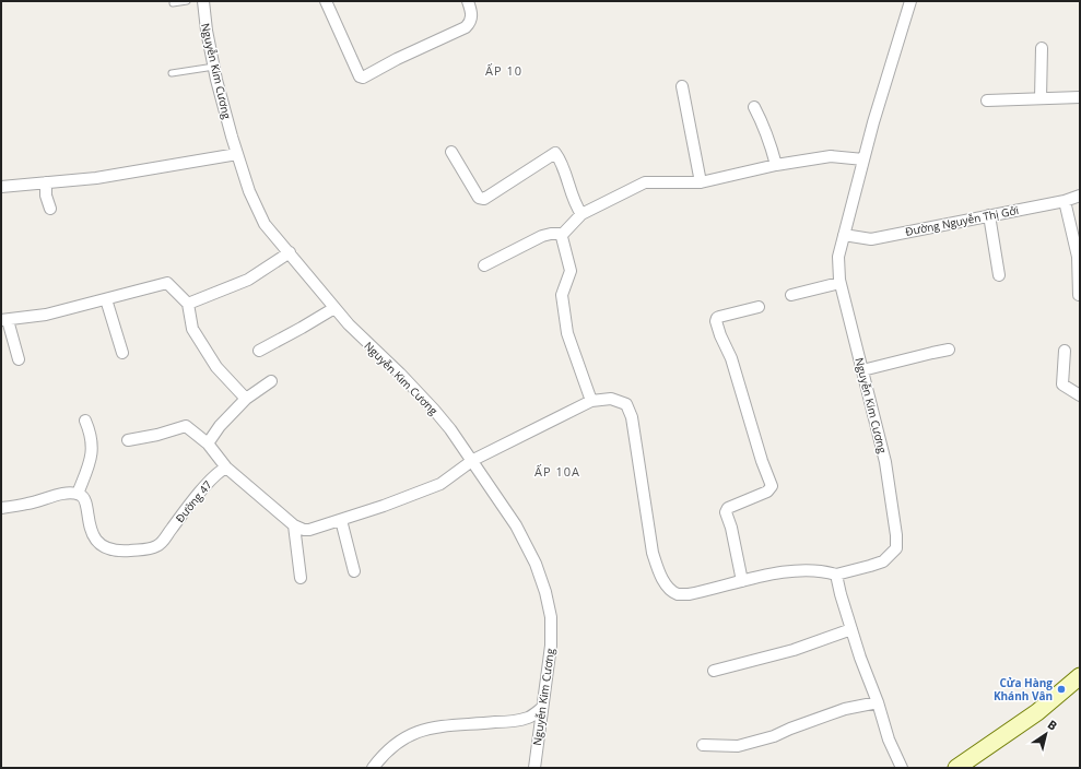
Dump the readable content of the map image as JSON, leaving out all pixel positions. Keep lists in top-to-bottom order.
{
  "streets": {
    "street": ["Nguyễn Kim Cương", "Đường Nguyễn Thị Gởi", "Đường 47"]
  },
  "crossings": [
    ["Nguyễn Kim Cương", "Đường Nguyễn Thị Gởi"]
  ],
  "districts": ["ẤP 10", "ẤP 10A"],
  "places": ["Cửa Hàng Khánh Vân"],
  "north": "top right"
}
